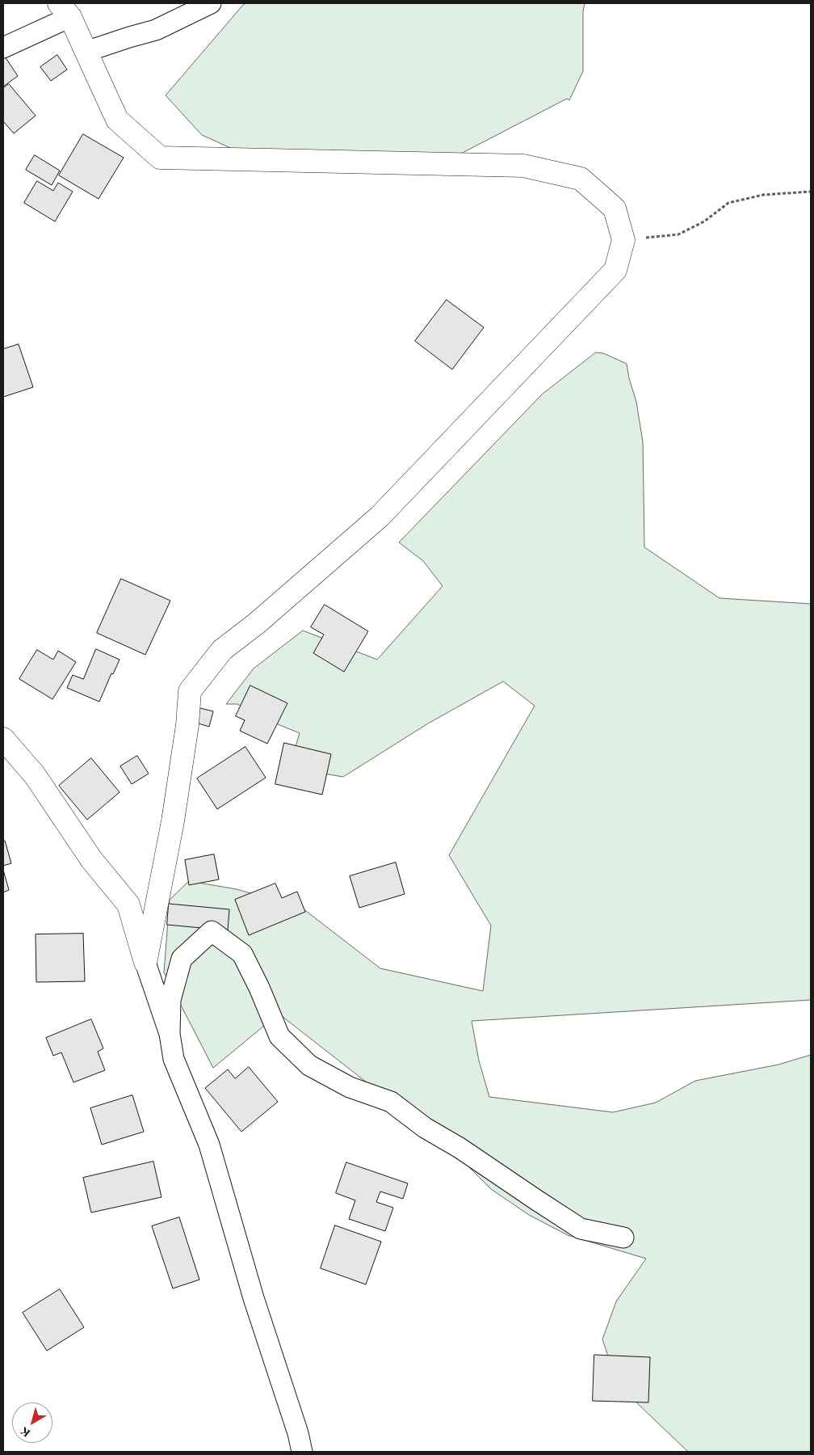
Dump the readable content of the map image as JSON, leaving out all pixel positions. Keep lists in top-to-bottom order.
{
  "north": "bottom left"
}
